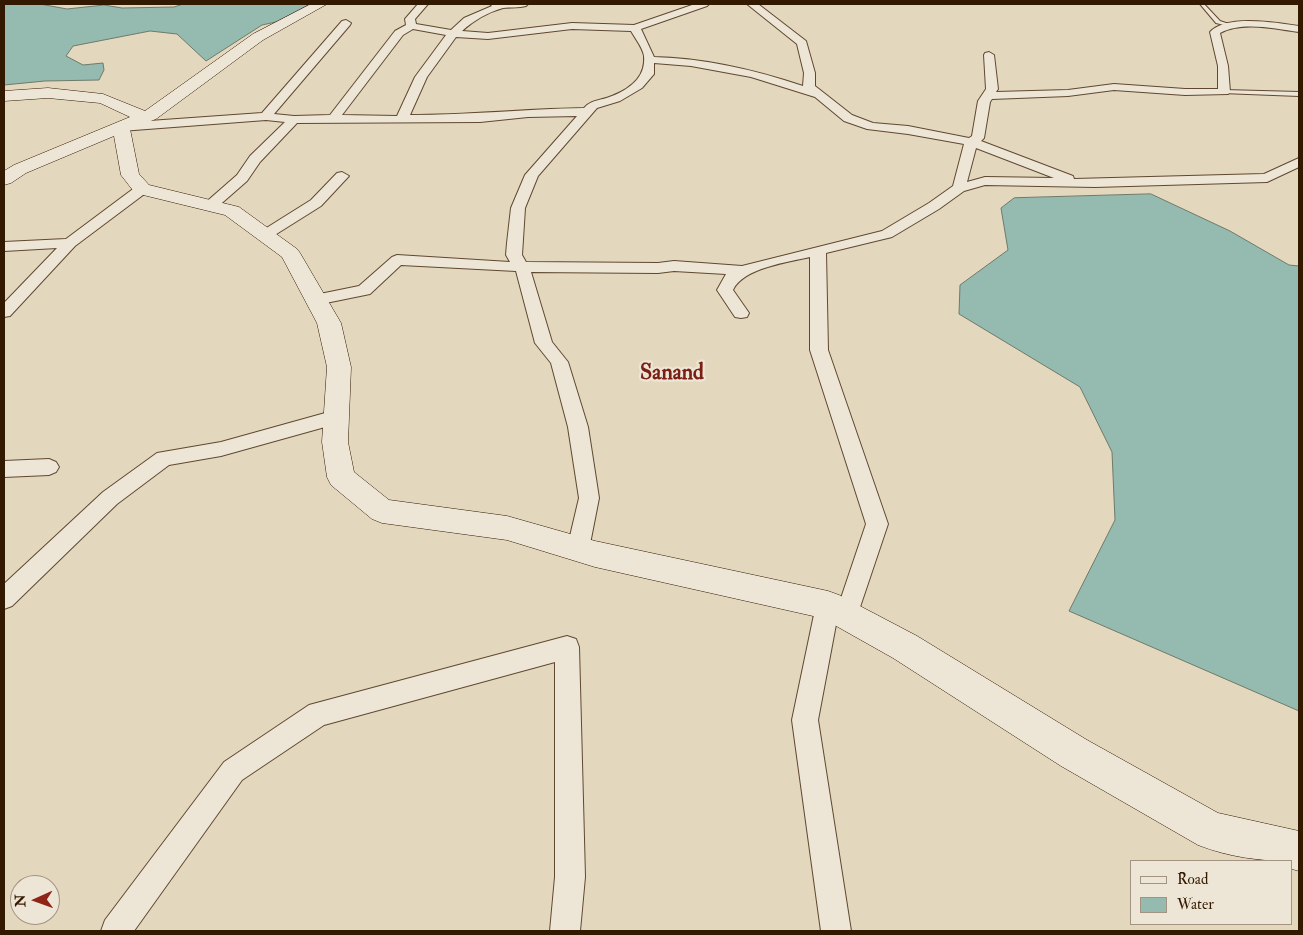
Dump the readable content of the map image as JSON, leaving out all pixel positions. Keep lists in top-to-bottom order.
{
  "districts": ["Sanand"],
  "legend": ["Road", "Water"],
  "north": "left"
}
